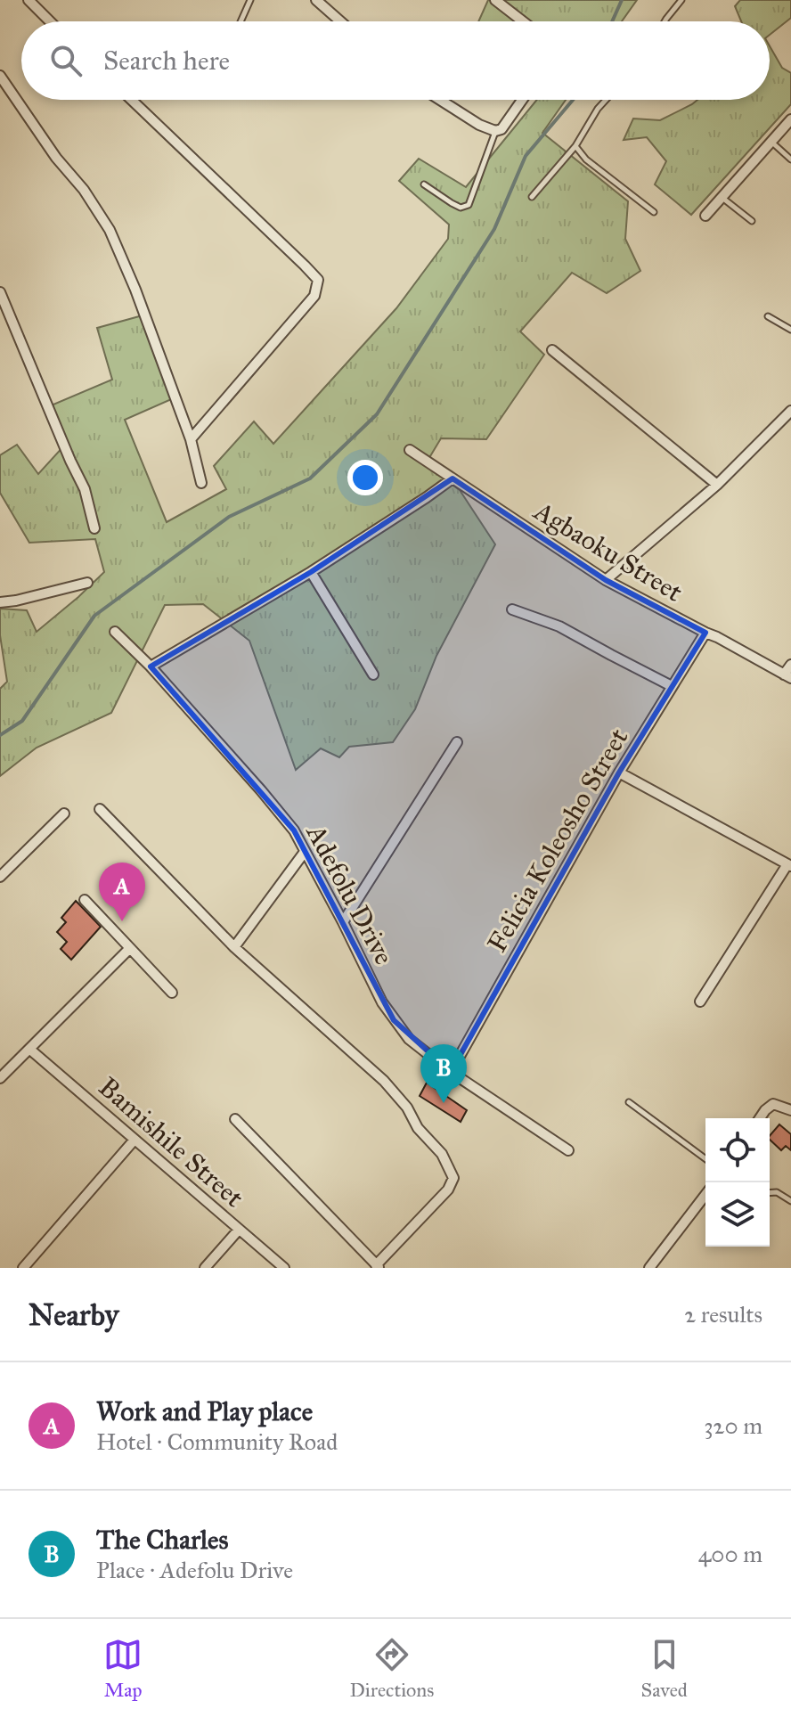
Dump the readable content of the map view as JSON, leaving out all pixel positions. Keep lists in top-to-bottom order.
{
  "streets": {
    "street": [
      "Agbaoku Street",
      "Felicia Koleosho Street",
      "Adefolu Drive",
      "Bamishile Street"
    ]
  },
  "crossings": [
    ["Agbaoku Street", "Felicia Koleosho Street"],
    ["Felicia Koleosho Street", "Adefolu Drive"]
  ],
  "page": {
    "search": "Search here",
    "pins": ["A", "B"],
    "heading": ["Nearby", "2 results"],
    "list": [
      {
        "mark": "A",
        "name": "Work and Play place",
        "note": "Hotel · Community Road",
        "value": "320 m"
      },
      {
        "mark": "B",
        "name": "The Charles",
        "note": "Place · Adefolu Drive",
        "value": "400 m"
      }
    ],
    "nav": ["Map", "Directions", "Saved"]
  }
}
